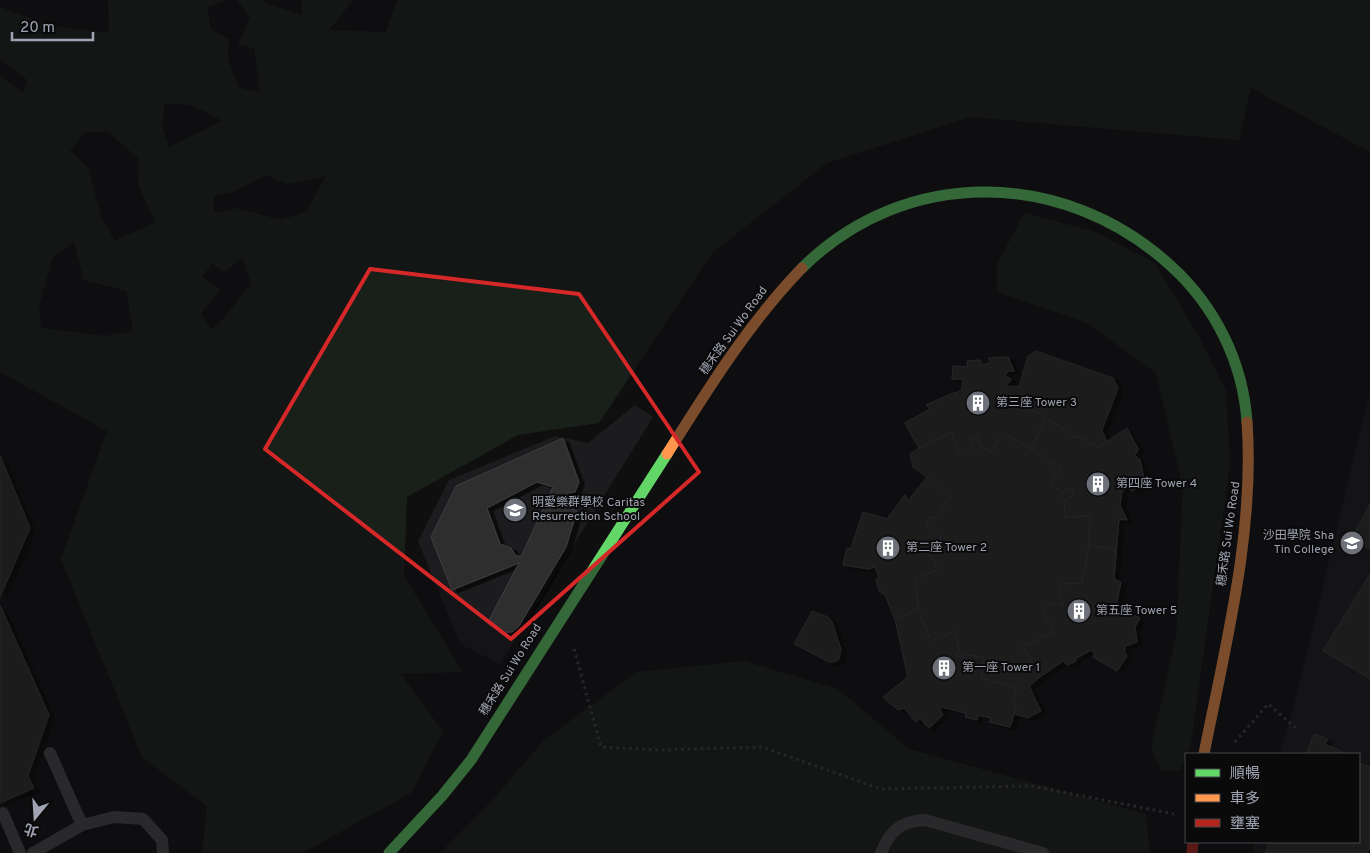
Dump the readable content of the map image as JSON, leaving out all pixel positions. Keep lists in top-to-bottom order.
{
  "streets": {
    "street": ["穗禾路 Sui Wo Road"]
  },
  "places": {
    "building": [
      "第三座 Tower 3",
      "第四座 Tower 4",
      "第二座 Tower 2",
      "第五座 Tower 5",
      "第一座 Tower 1"
    ],
    "school or university": ["明愛樂群學校 Caritas Resurrection School", "沙田學院 Sha Tin College"]
  },
  "legend": ["順暢", "車多", "壅塞"],
  "scale_bar": "20 m",
  "north": "bottom"
}
